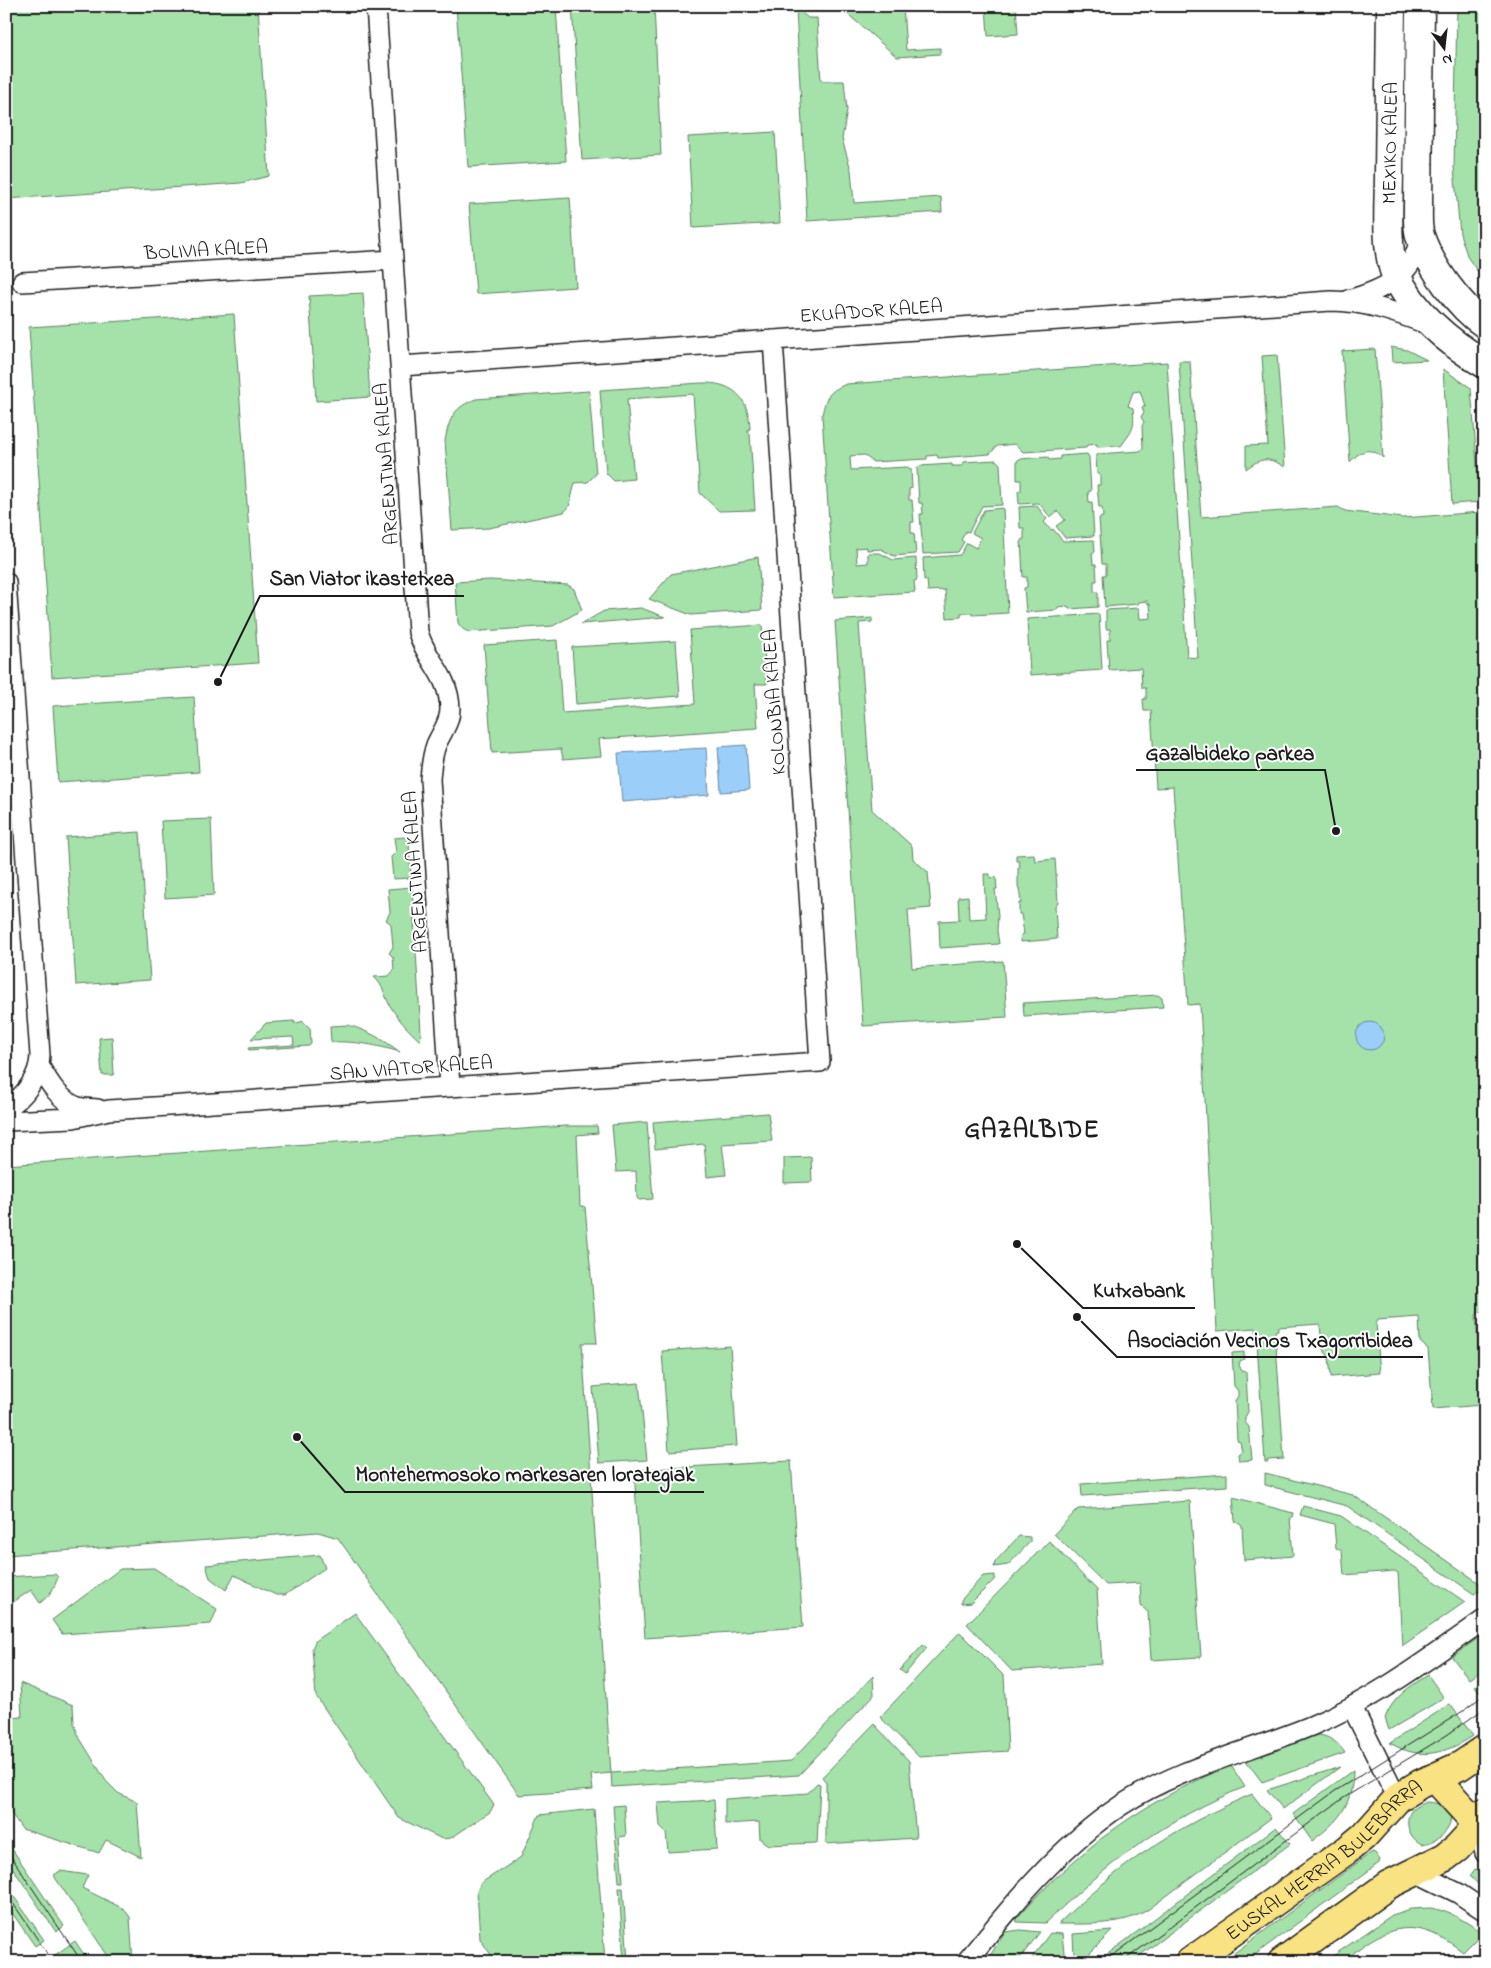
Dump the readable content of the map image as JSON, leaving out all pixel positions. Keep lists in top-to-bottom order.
{
  "streets": {
    "main road": ["MEXIKO KALEA", "EUSKAL HERRIA BULEBARRA"],
    "street": [
      "BOLIVIA KALEA",
      "EKUADOR KALEA",
      "ARGENTINA KALEA",
      "KOLONBIA KALEA",
      "SAN VIATOR KALEA"
    ]
  },
  "crossings": [
    ["MEXIKO KALEA", "EKUADOR KALEA"],
    ["BOLIVIA KALEA", "ARGENTINA KALEA"],
    ["EKUADOR KALEA", "ARGENTINA KALEA"],
    ["EKUADOR KALEA", "KOLONBIA KALEA"],
    ["ARGENTINA KALEA", "SAN VIATOR KALEA"],
    ["KOLONBIA KALEA", "SAN VIATOR KALEA"]
  ],
  "districts": ["GAZALBIDE"],
  "places": [
    "San Viator ikastetxea",
    "Gazalbideko parkea",
    "Kutxabank",
    "Asociación Vecinos Txagorribidea",
    "Montehermosoko markesaren lorategiak"
  ],
  "north": "bottom"
}
